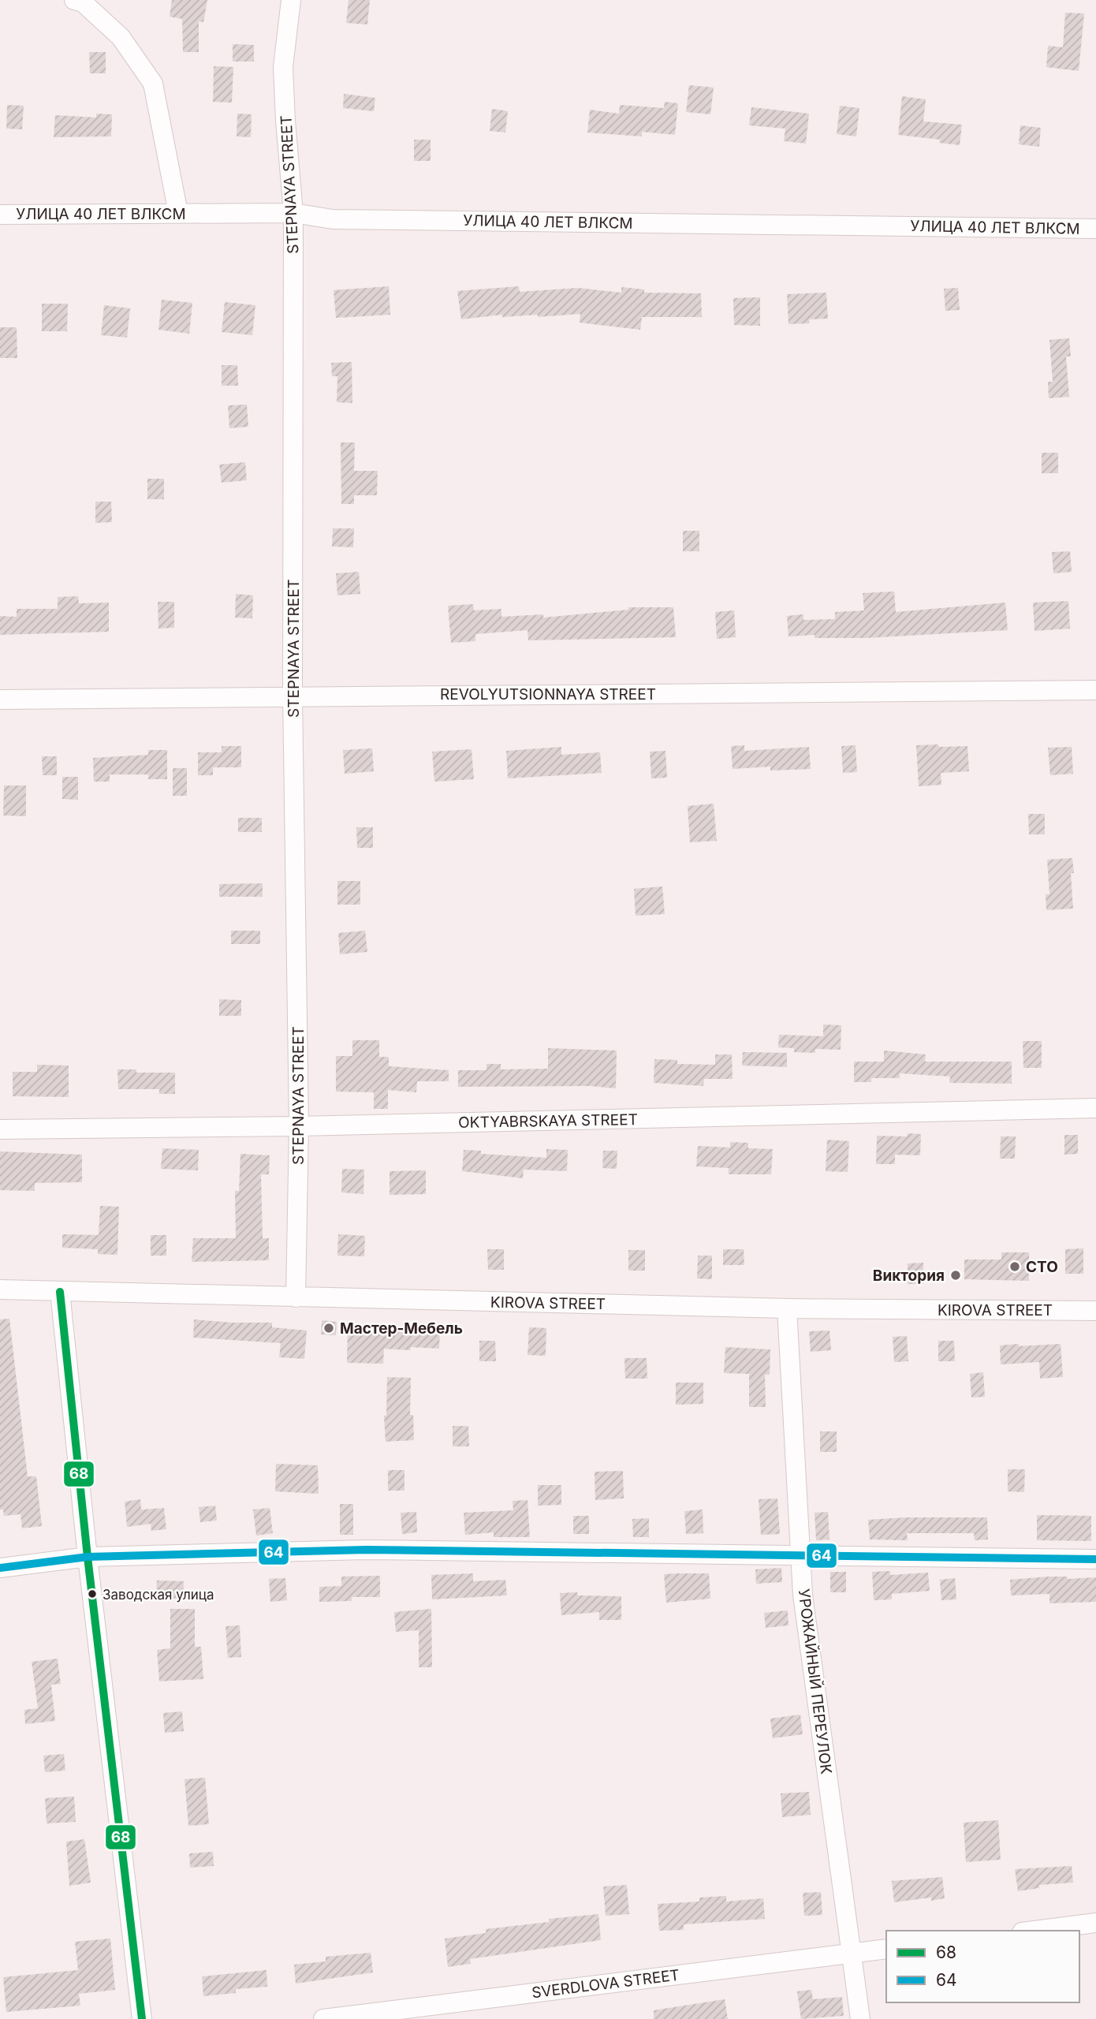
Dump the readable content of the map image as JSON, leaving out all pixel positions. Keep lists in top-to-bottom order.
{
  "streets": {
    "street": [
      "STEPNAYA STREET",
      "УЛИЦА 40 ЛЕТ ВЛКСМ",
      "REVOLYUTSIONNAYA STREET",
      "OKTYABRSKAYA STREET",
      "KIROVA STREET",
      "УРОЖАЙНЫЙ ПЕРЕУЛОК",
      "SVERDLOVA STREET"
    ]
  },
  "crossings": [
    ["STEPNAYA STREET", "УЛИЦА 40 ЛЕТ ВЛКСМ"],
    ["STEPNAYA STREET", "REVOLYUTSIONNAYA STREET"],
    ["STEPNAYA STREET", "OKTYABRSKAYA STREET"],
    ["STEPNAYA STREET", "KIROVA STREET"],
    ["KIROVA STREET", "УРОЖАЙНЫЙ ПЕРЕУЛОК"],
    ["УРОЖАЙНЫЙ ПЕРЕУЛОК", "SVERDLOVA STREET"]
  ],
  "places": [
    "СТО",
    "Виктория",
    "Мастер-Мебель",
    "Заводская улица"
  ],
  "lines": ["transit line 68", "transit line 64"],
  "legend": ["68", "64"]
}
